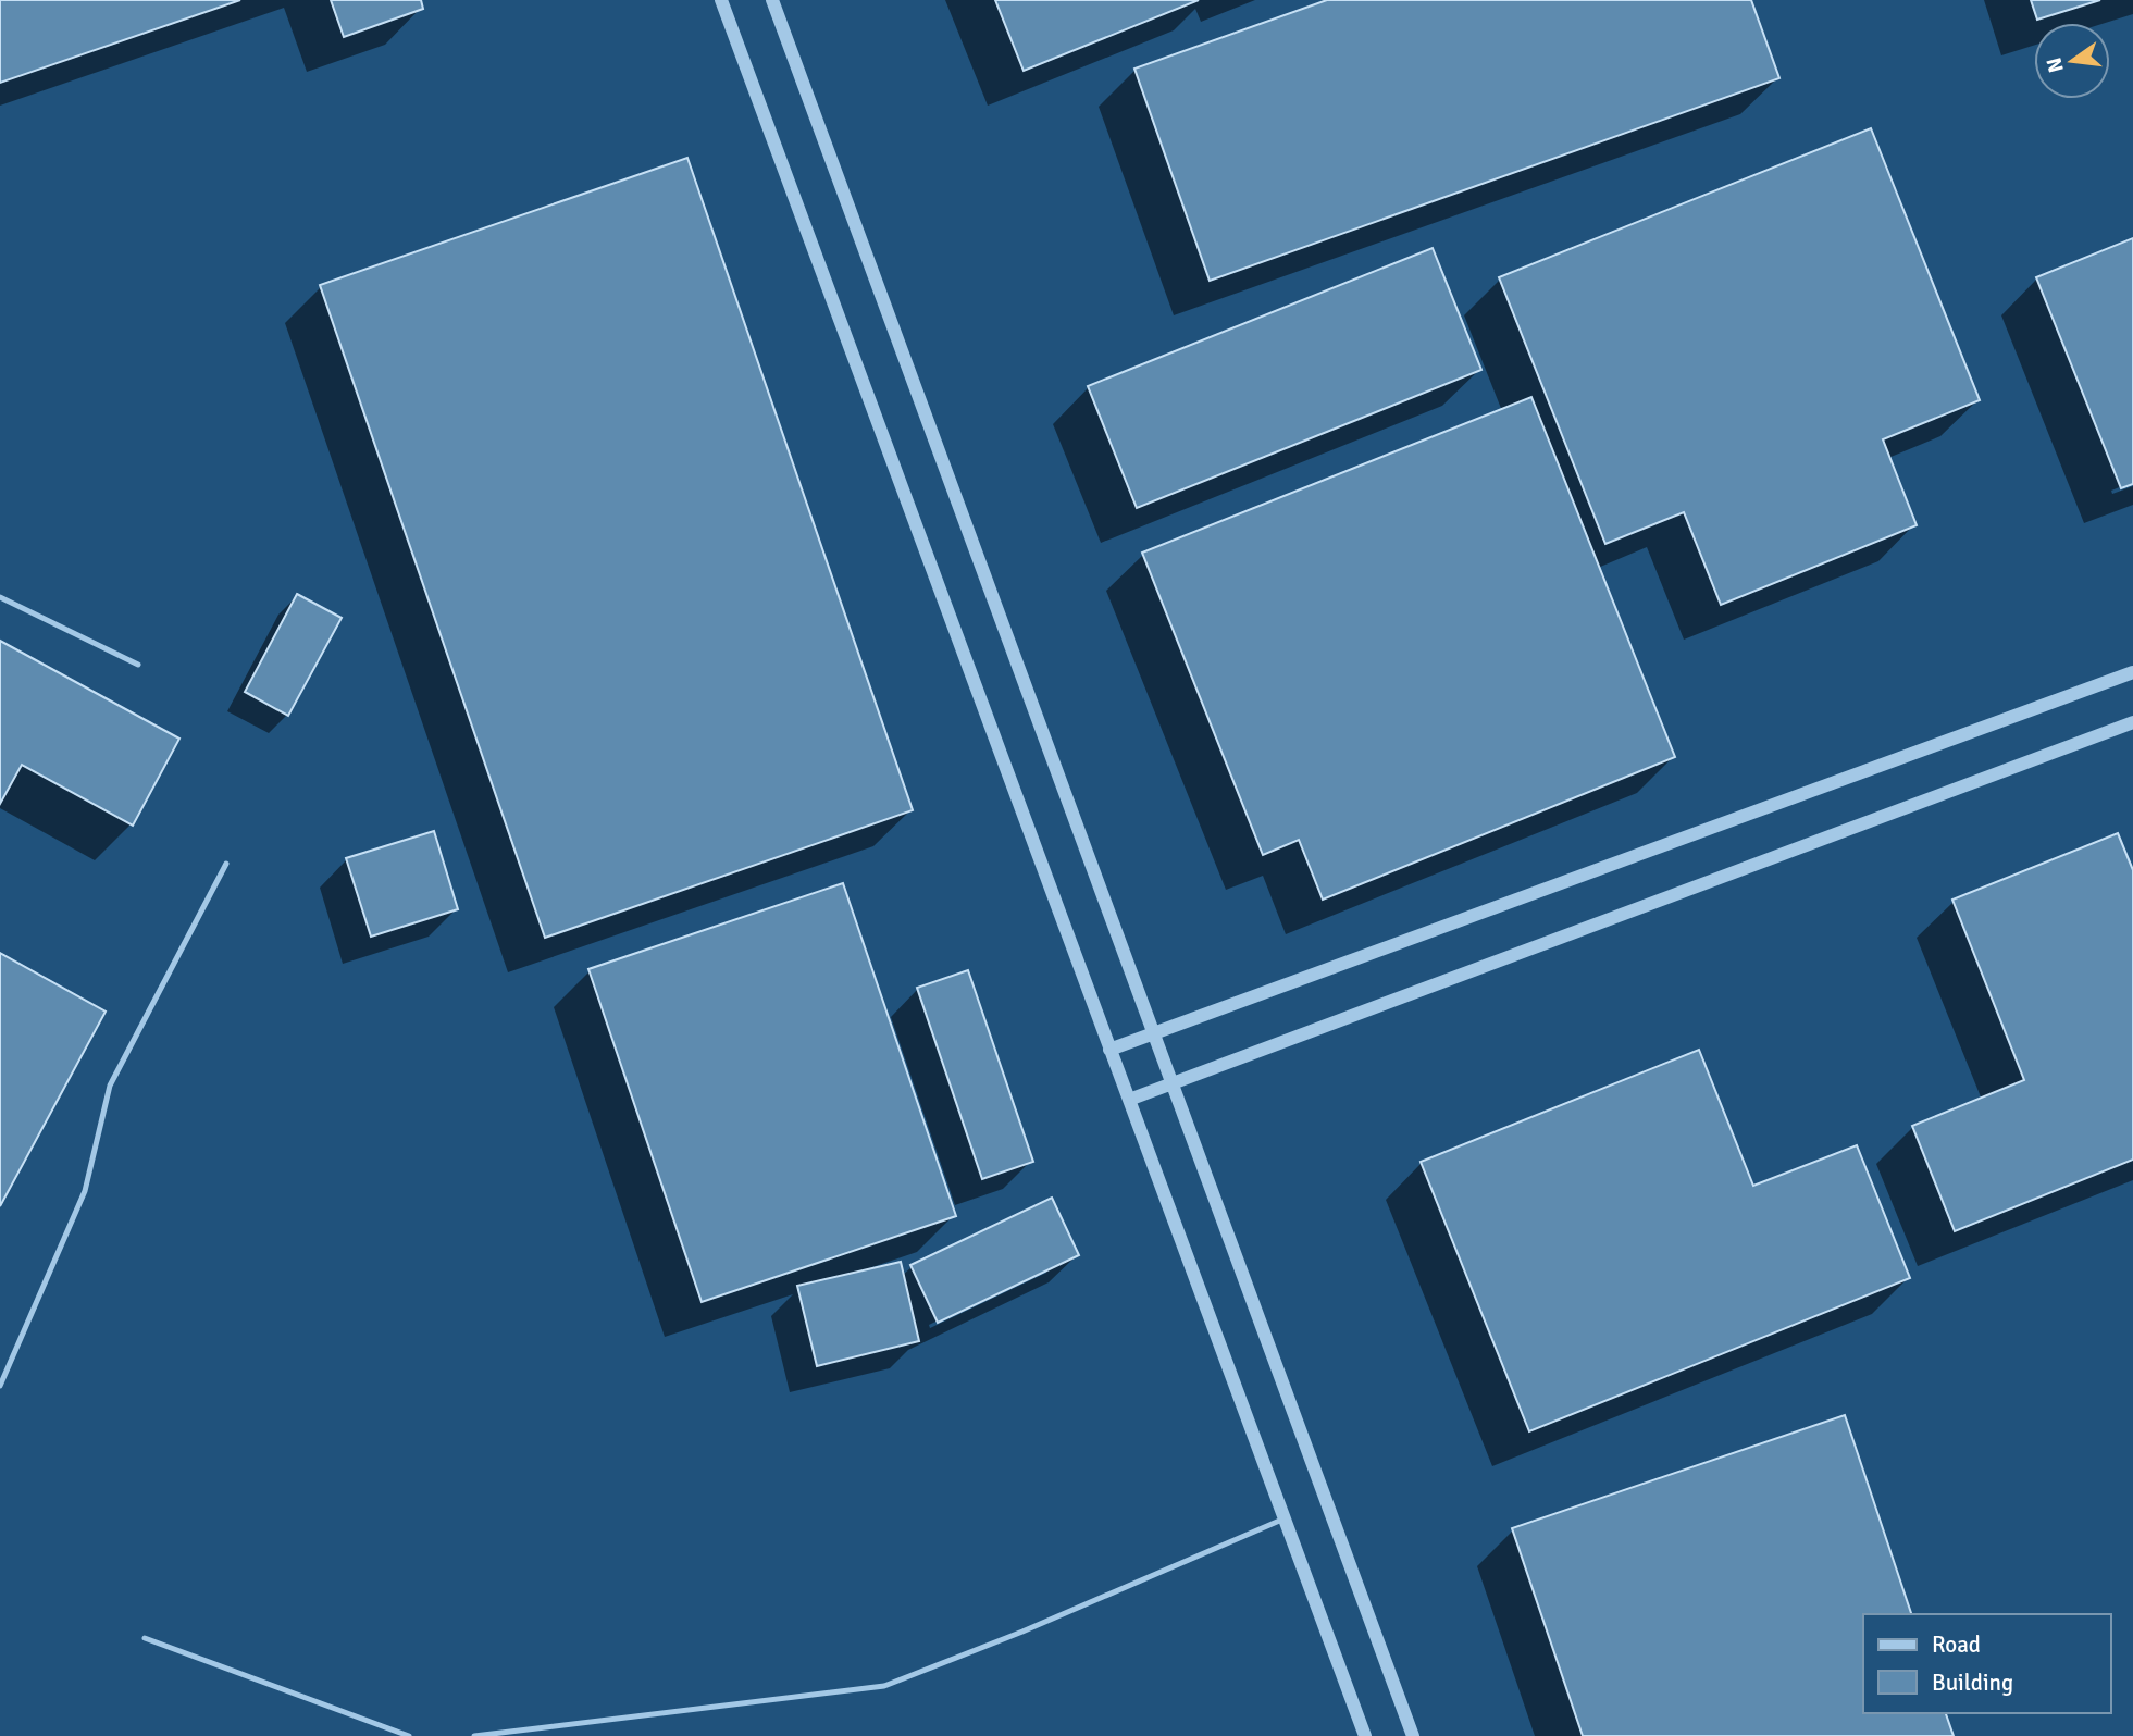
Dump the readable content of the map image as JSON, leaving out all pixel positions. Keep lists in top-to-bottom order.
{
  "legend": ["Road", "Building"],
  "north": "left"
}
